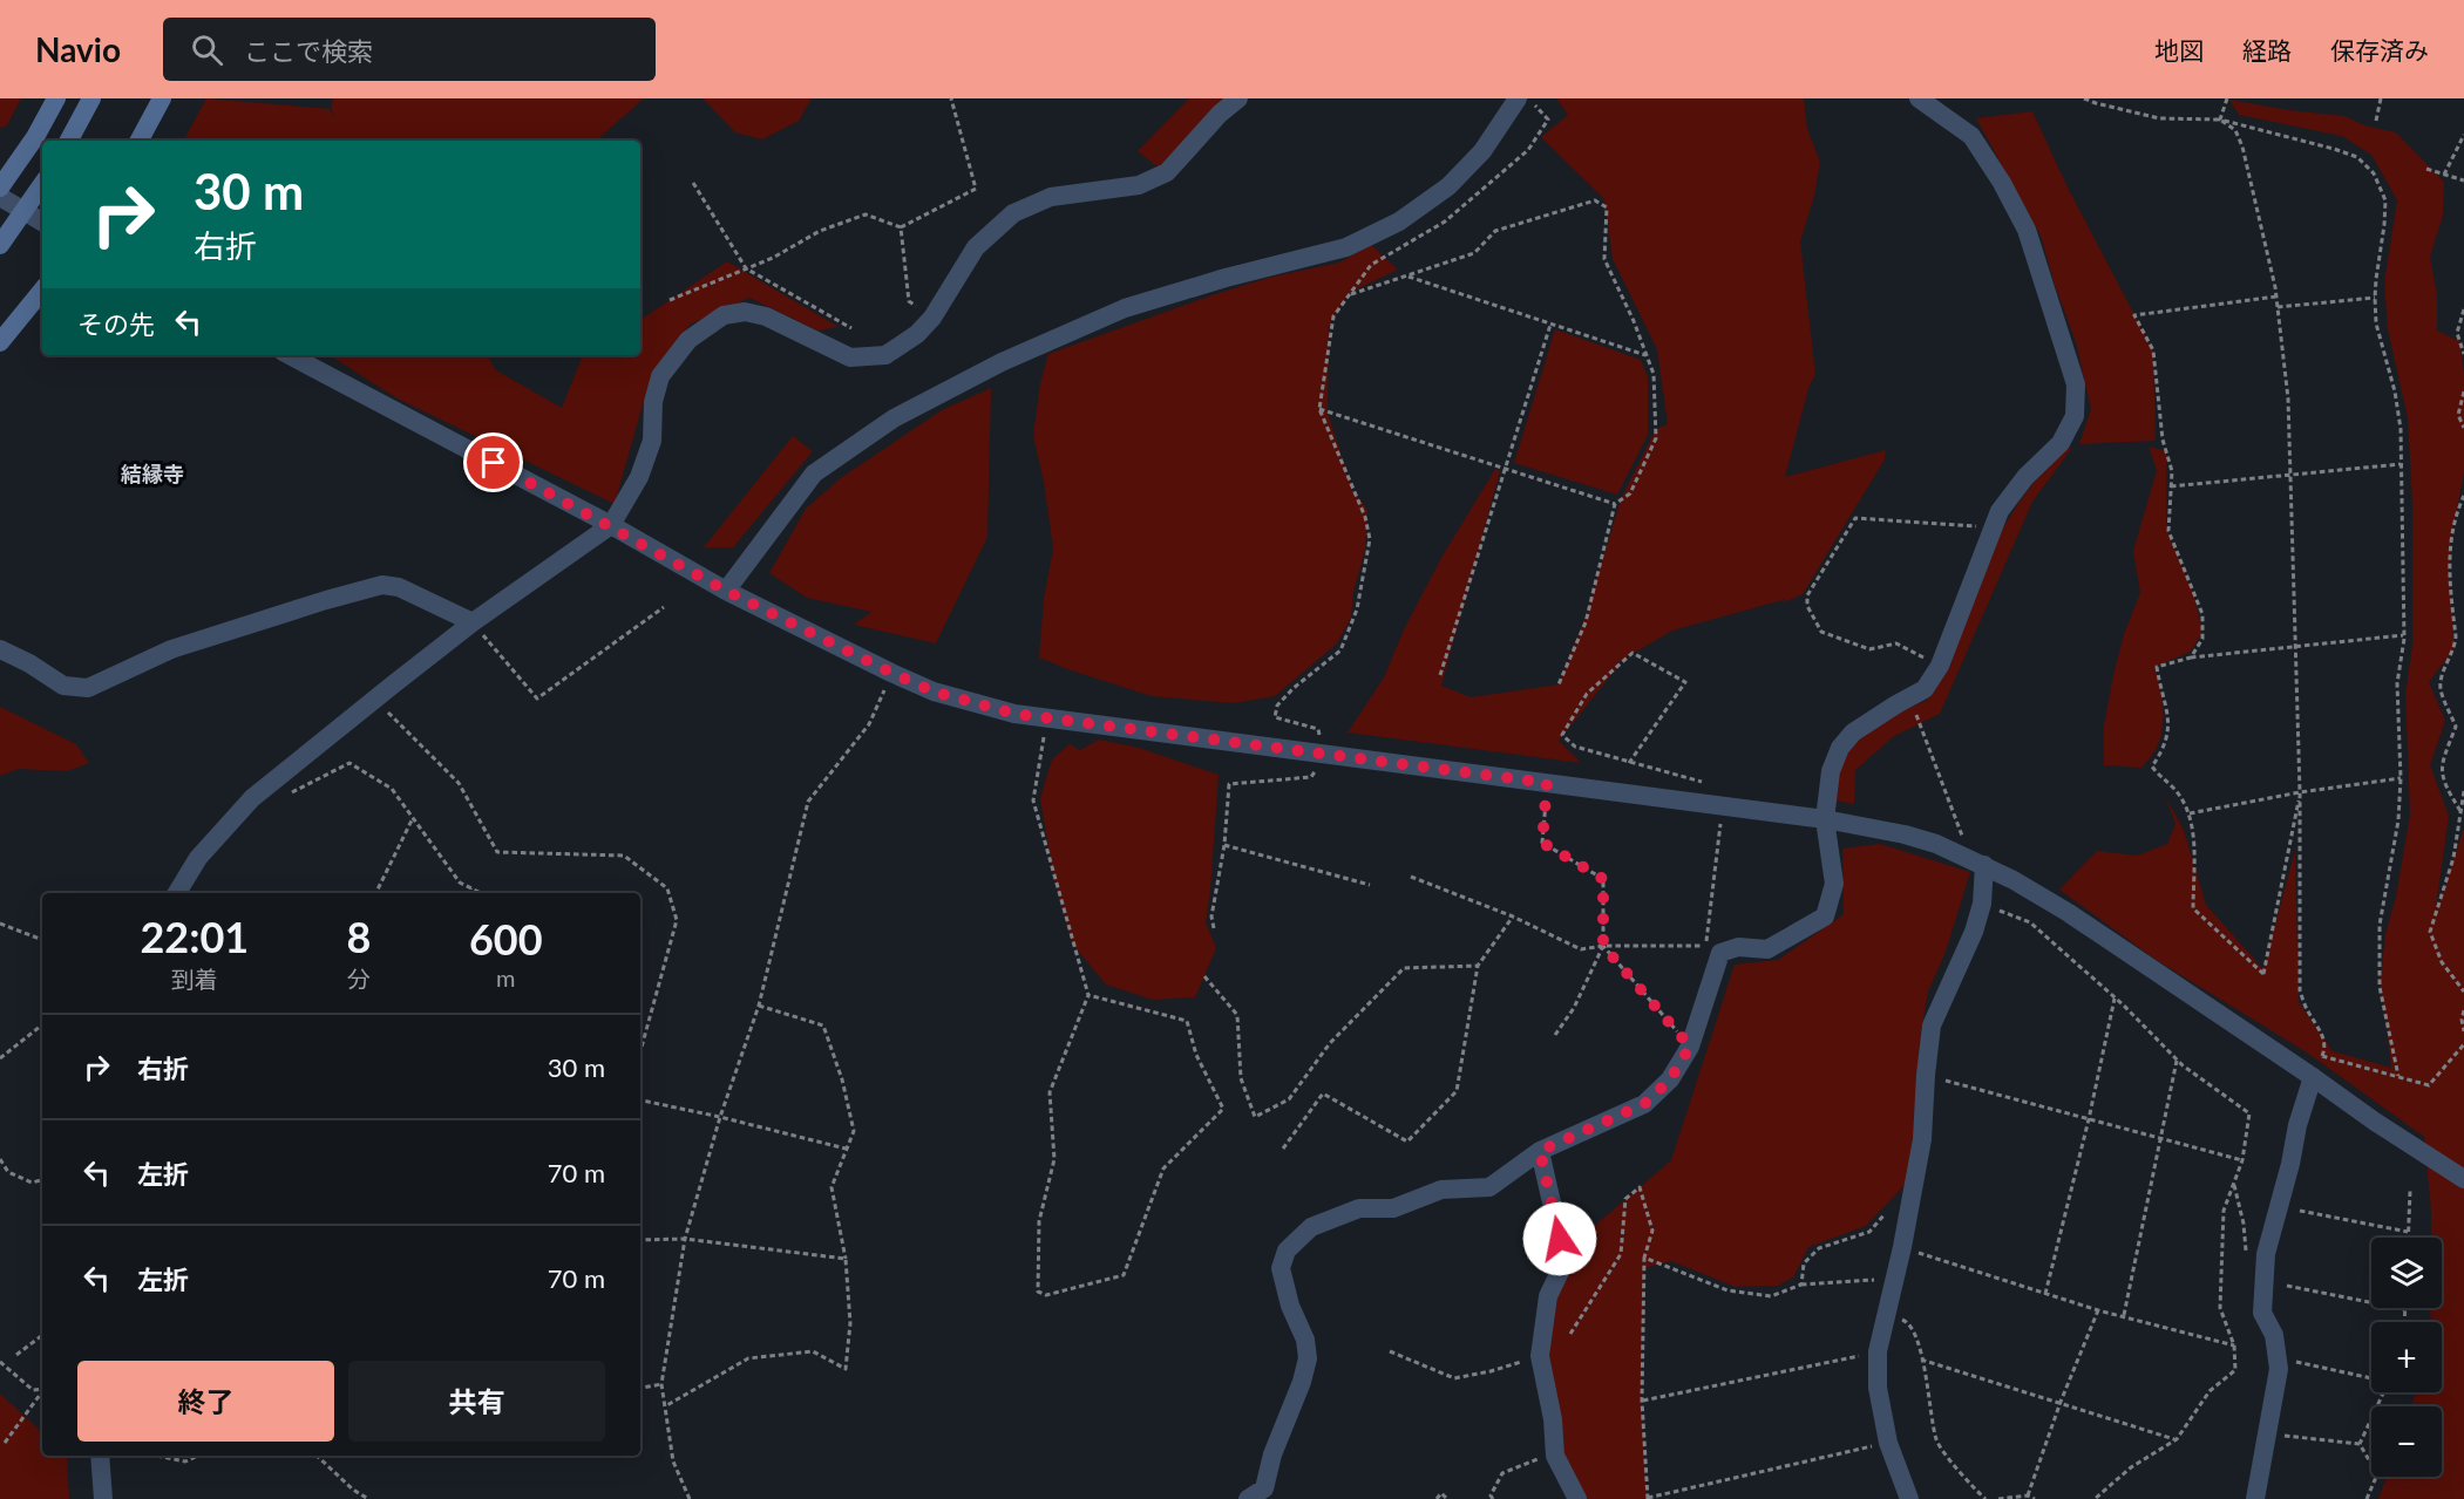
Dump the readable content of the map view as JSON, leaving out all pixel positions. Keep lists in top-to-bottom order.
{
  "districts": ["結縁寺"],
  "page": {
    "header": "Navio",
    "search": "ここで検索",
    "nav": ["地図", "経路", "保存済み"],
    "turn": ["30 m", "右折"],
    "then": "その先",
    "eta": [
      "22:01",
      "到着",
      "8",
      "分",
      "600",
      "m"
    ],
    "list": [
      {
        "name": "右折",
        "value": "30 m"
      },
      {
        "name": "左折",
        "value": "70 m"
      },
      {
        "name": "左折",
        "value": "70 m"
      }
    ],
    "map_buttons": ["+", "−"],
    "buttons": ["終了", "共有"]
  }
}
